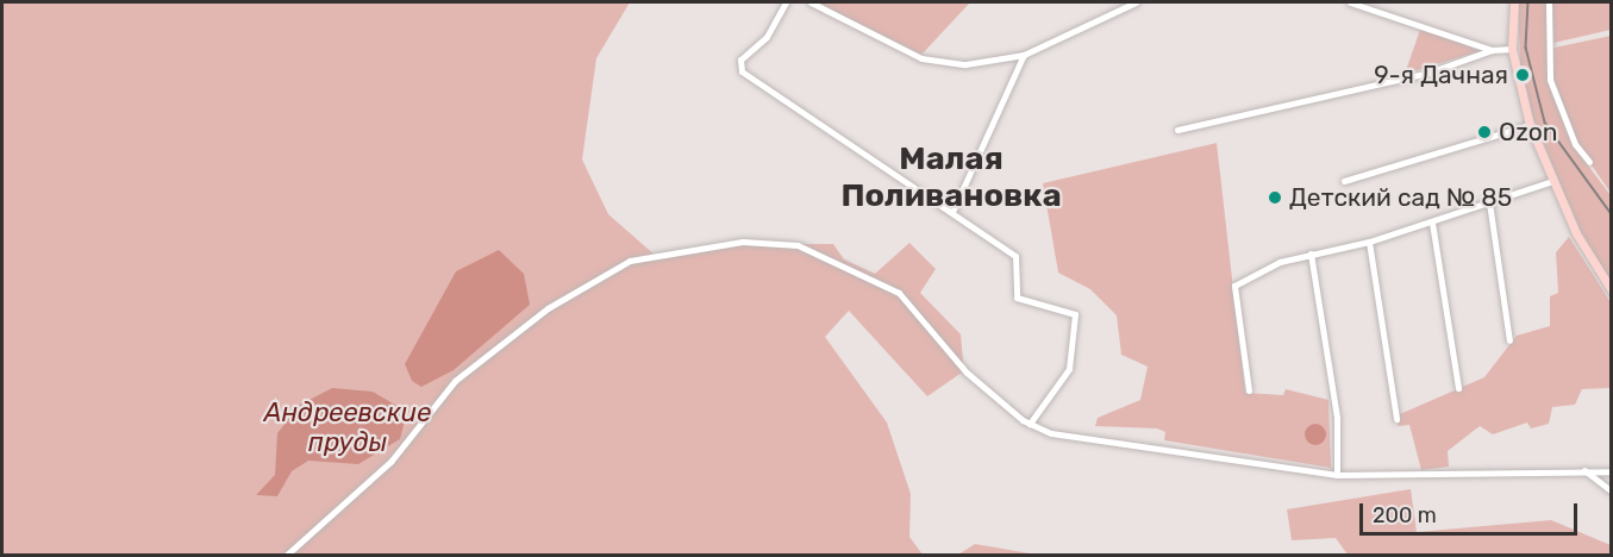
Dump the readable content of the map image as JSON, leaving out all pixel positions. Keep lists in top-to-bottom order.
{
  "districts": ["Малая Поливановка"],
  "water": ["Андреевские пруды"],
  "places": ["9-я Дачная", "Ozon", "Детский сад № 85"],
  "scale_bar": "200 m"
}
